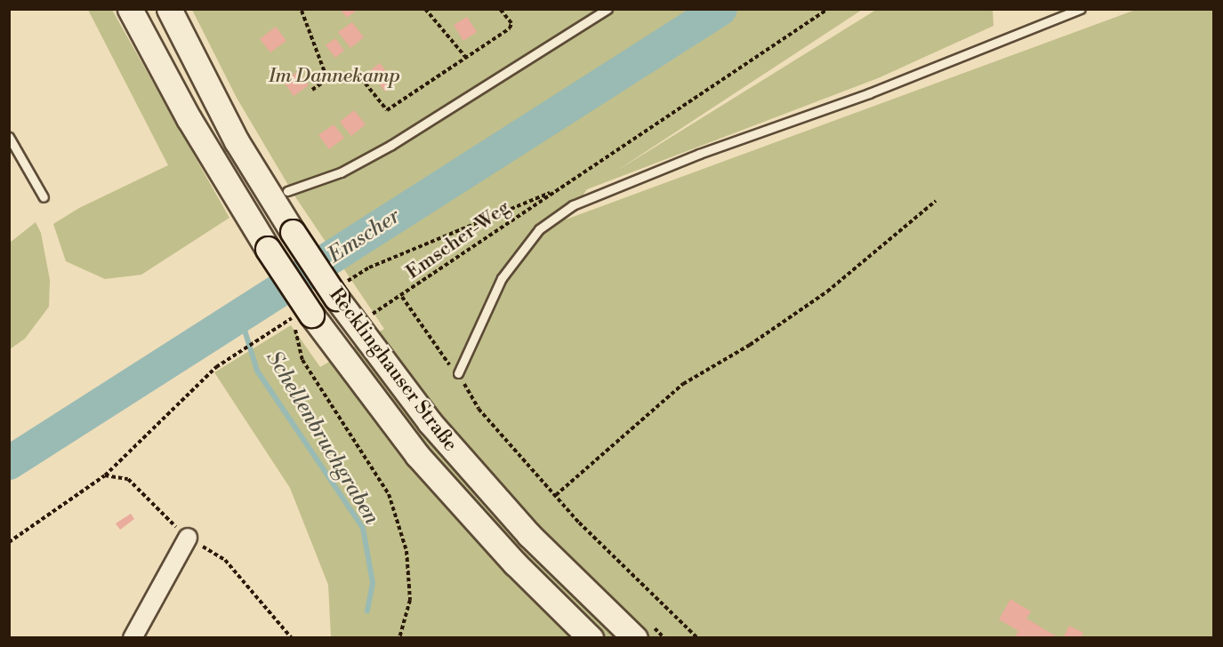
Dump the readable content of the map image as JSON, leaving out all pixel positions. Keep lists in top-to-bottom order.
{
  "streets": {
    "main road": ["Recklinghauser Straße"],
    "path": ["Emscher-Weg"]
  },
  "water": ["Emscher", "Schellenbruchgraben"],
  "parks": ["Im Dannekamp"]
}
